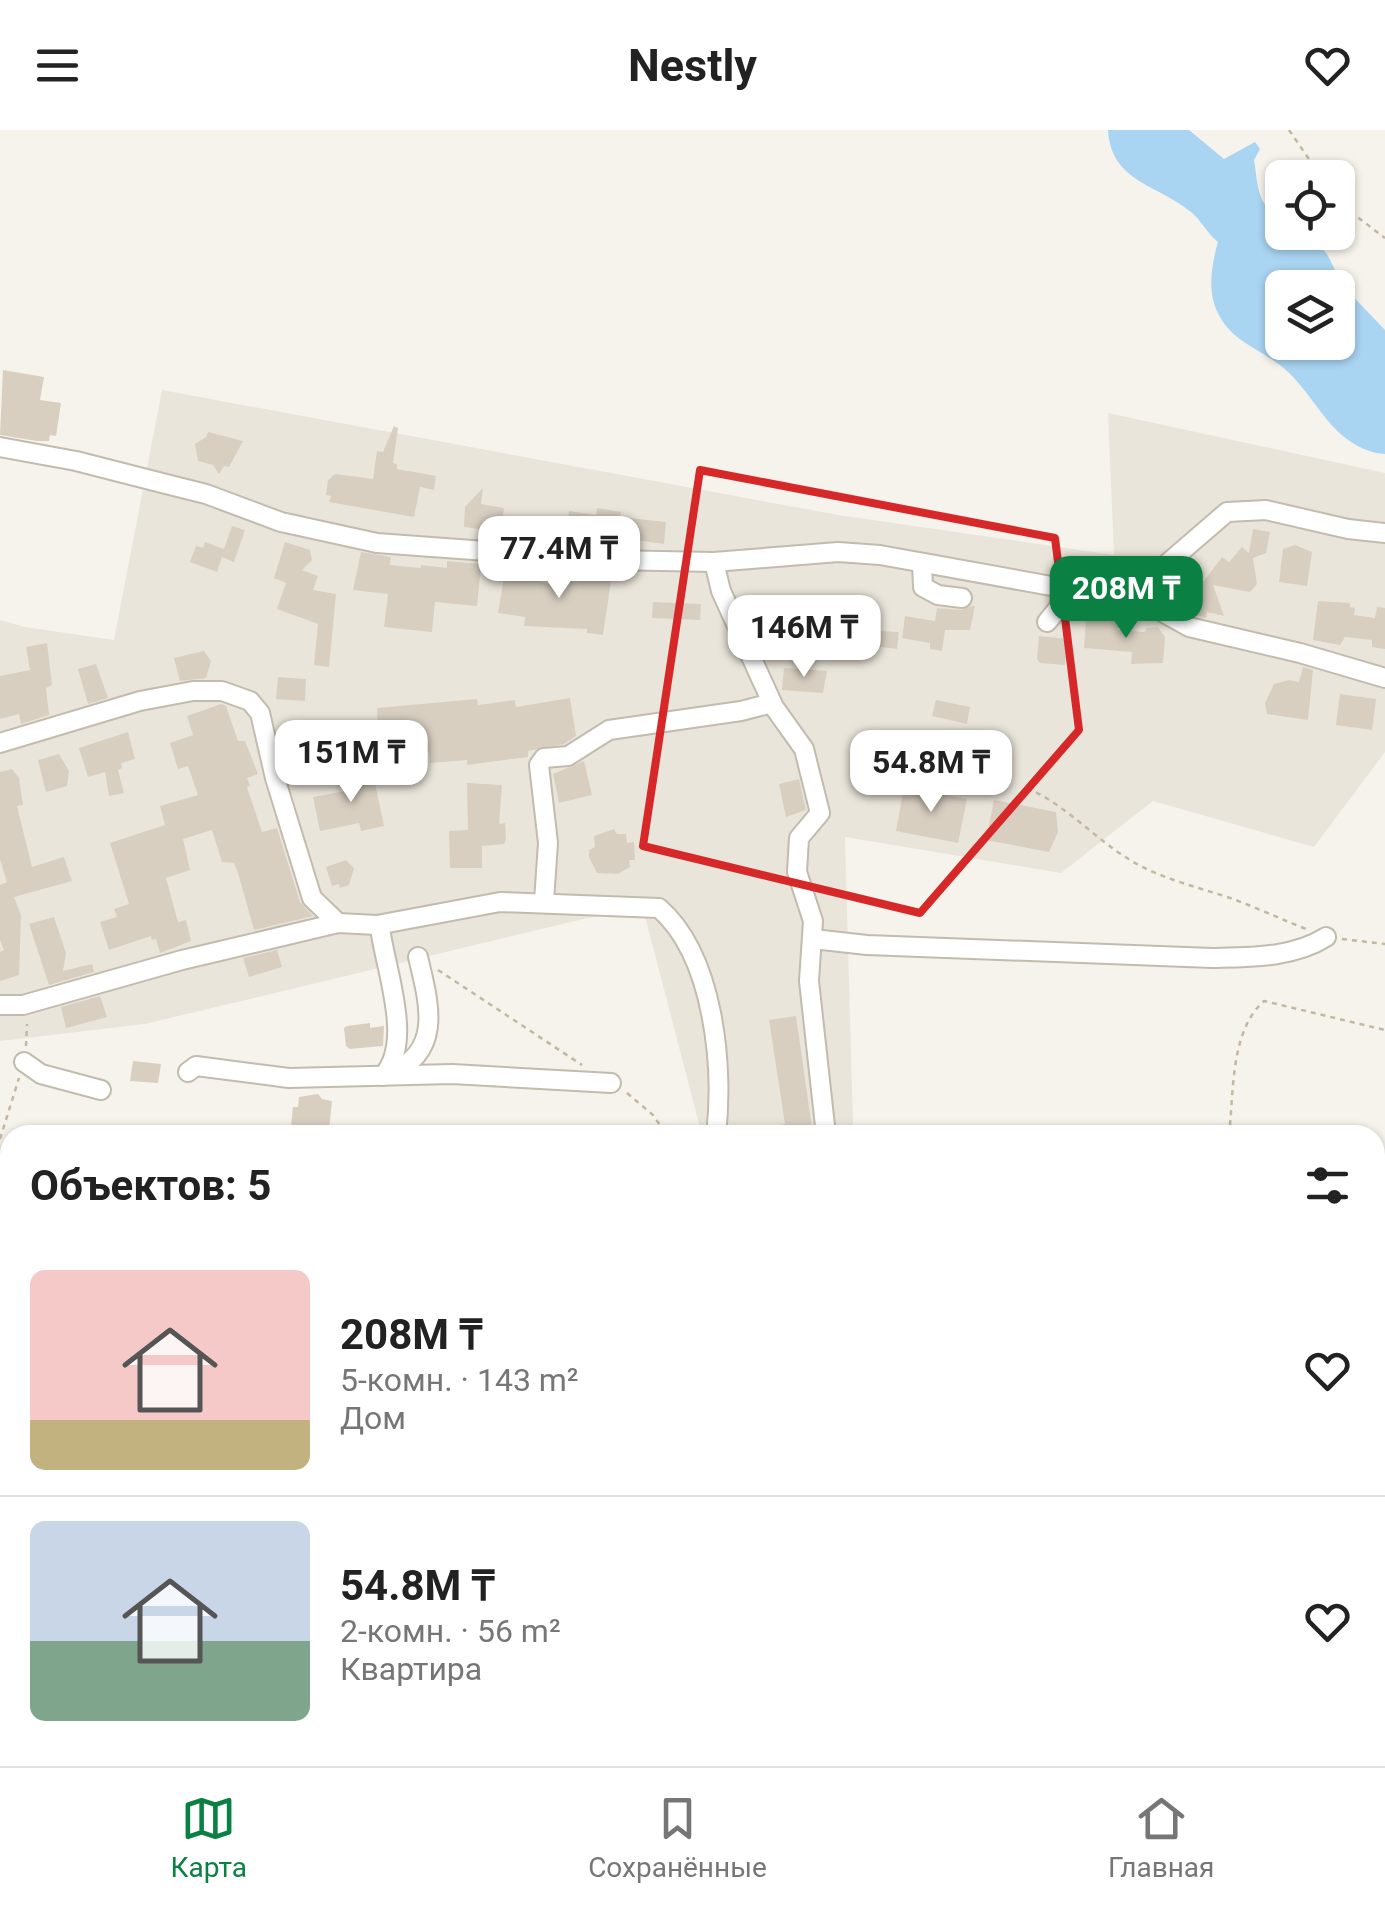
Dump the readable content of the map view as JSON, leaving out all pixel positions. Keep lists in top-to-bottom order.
{
  "page": {
    "header": "Nestly",
    "price": [
      "77.4M ₸",
      "208M ₸",
      "146M ₸",
      "151M ₸",
      "54.8M ₸"
    ],
    "heading": "Объектов: 5",
    "list": [
      {
        "name": "208M ₸",
        "note": "5-комн. · 143 m² · Дом"
      },
      {
        "name": "54.8M ₸",
        "note": "2-комн. · 56 m² · Квартира"
      }
    ],
    "tabs": ["Карта", "Сохранённые", "Главная"]
  }
}
